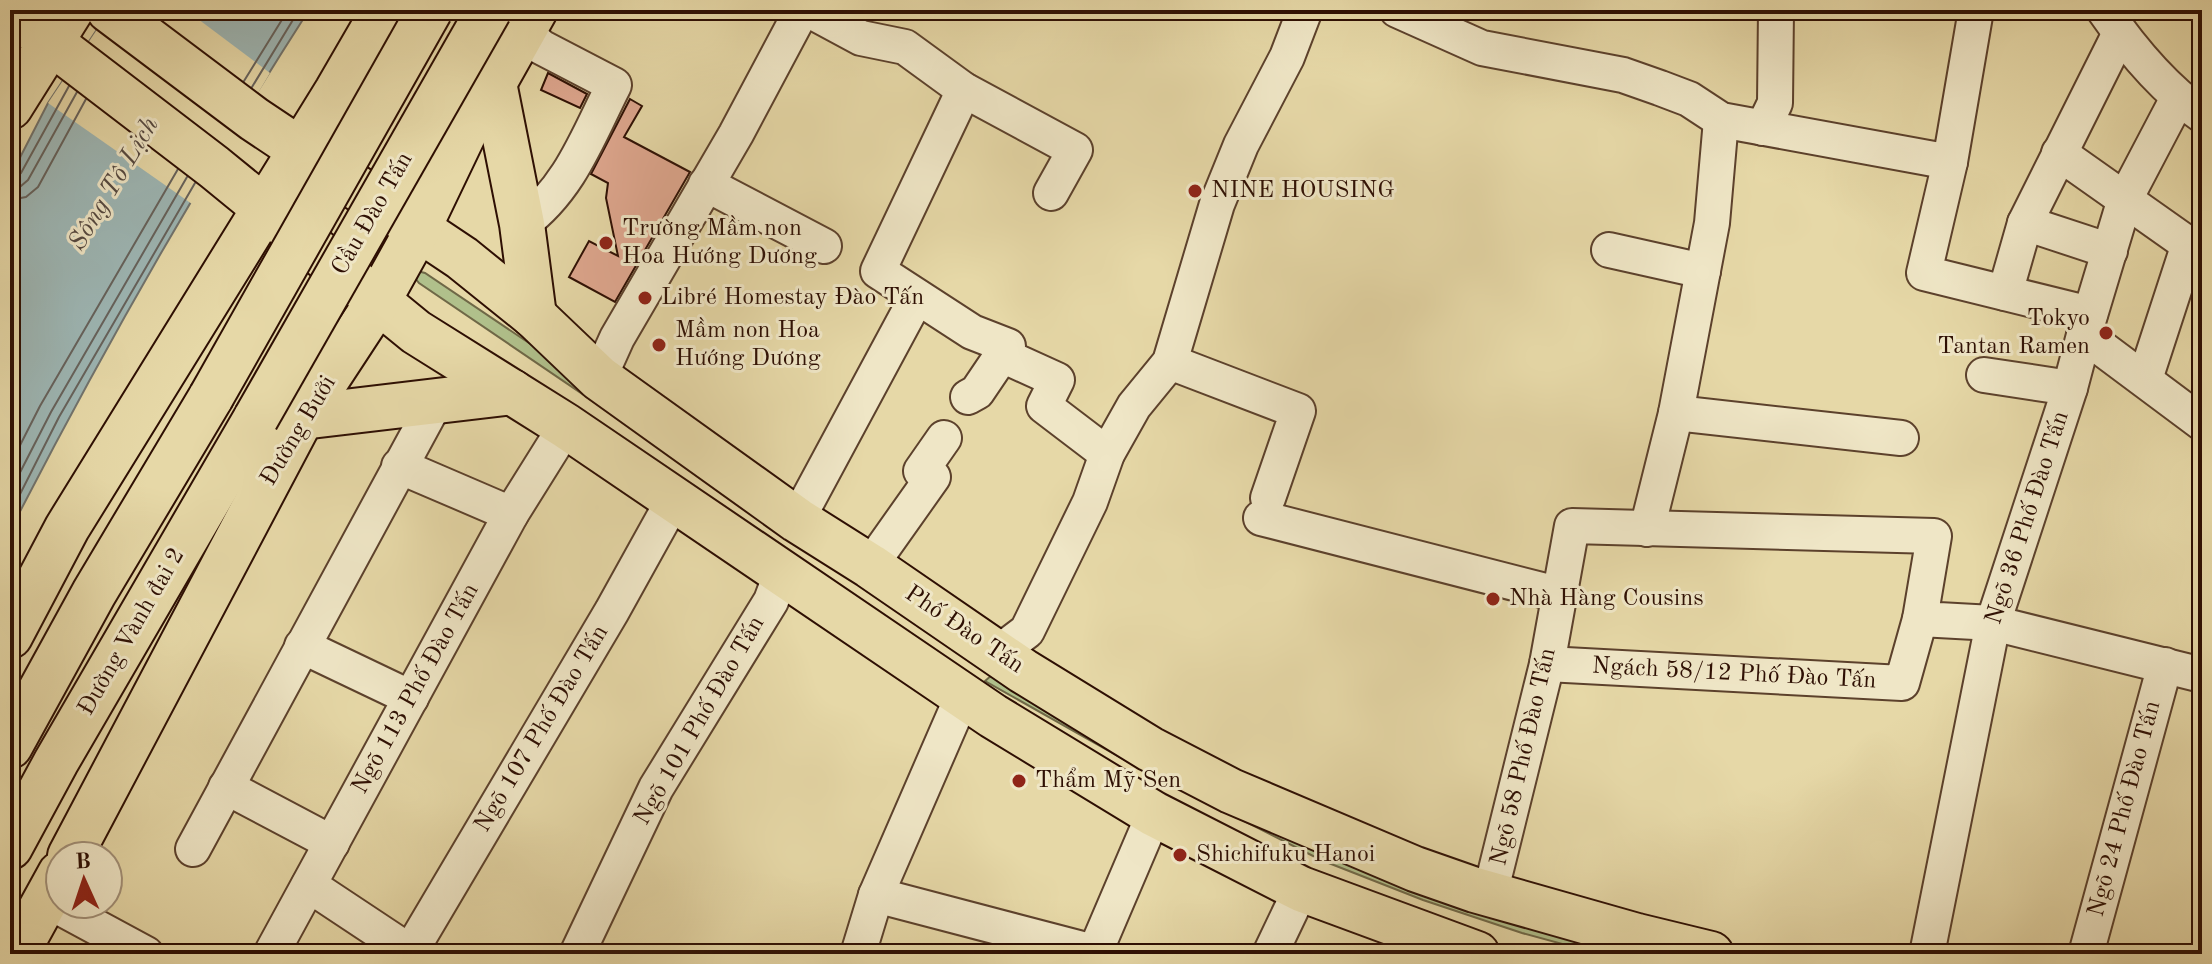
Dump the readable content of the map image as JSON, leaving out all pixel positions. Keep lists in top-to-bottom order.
{
  "streets": {
    "main road": [
      "Cầu Đào Tấn",
      "Đường Bưởi",
      "Phố Đào Tấn",
      "Đường Vành đai 2"
    ],
    "lane": [
      "Ngõ 36 Phố Đào Tấn",
      "Ngách 58/12 Phố Đào Tấn",
      "Ngõ 113 Phố Đào Tấn",
      "Ngõ 101 Phố Đào Tấn",
      "Ngõ 107 Phố Đào Tấn",
      "Ngõ 58 Phố Đào Tấn",
      "Ngõ 24 Phố Đào Tấn"
    ]
  },
  "crossings": [
    ["Cầu Đào Tấn", "Đường Bưởi"],
    ["Cầu Đào Tấn", "Đường Vành đai 2"],
    ["Đường Bưởi", "Phố Đào Tấn"],
    ["Phố Đào Tấn", "Ngõ 58 Phố Đào Tấn"],
    ["Ngách 58/12 Phố Đào Tấn", "Ngõ 58 Phố Đào Tấn"]
  ],
  "water": ["Sông Tô Lịch"],
  "places": [
    "NINE HOUSING",
    "Trường Mầm non Hoa Hướng Dương",
    "Libré Homestay Đào Tấn",
    "Tokyo Tantan Ramen",
    "Mầm non Hoa Hướng Dương",
    "Nhà Hàng Cousins",
    "Thẩm Mỹ Sen",
    "Shichifuku Hanoi"
  ],
  "north": "top"
}
